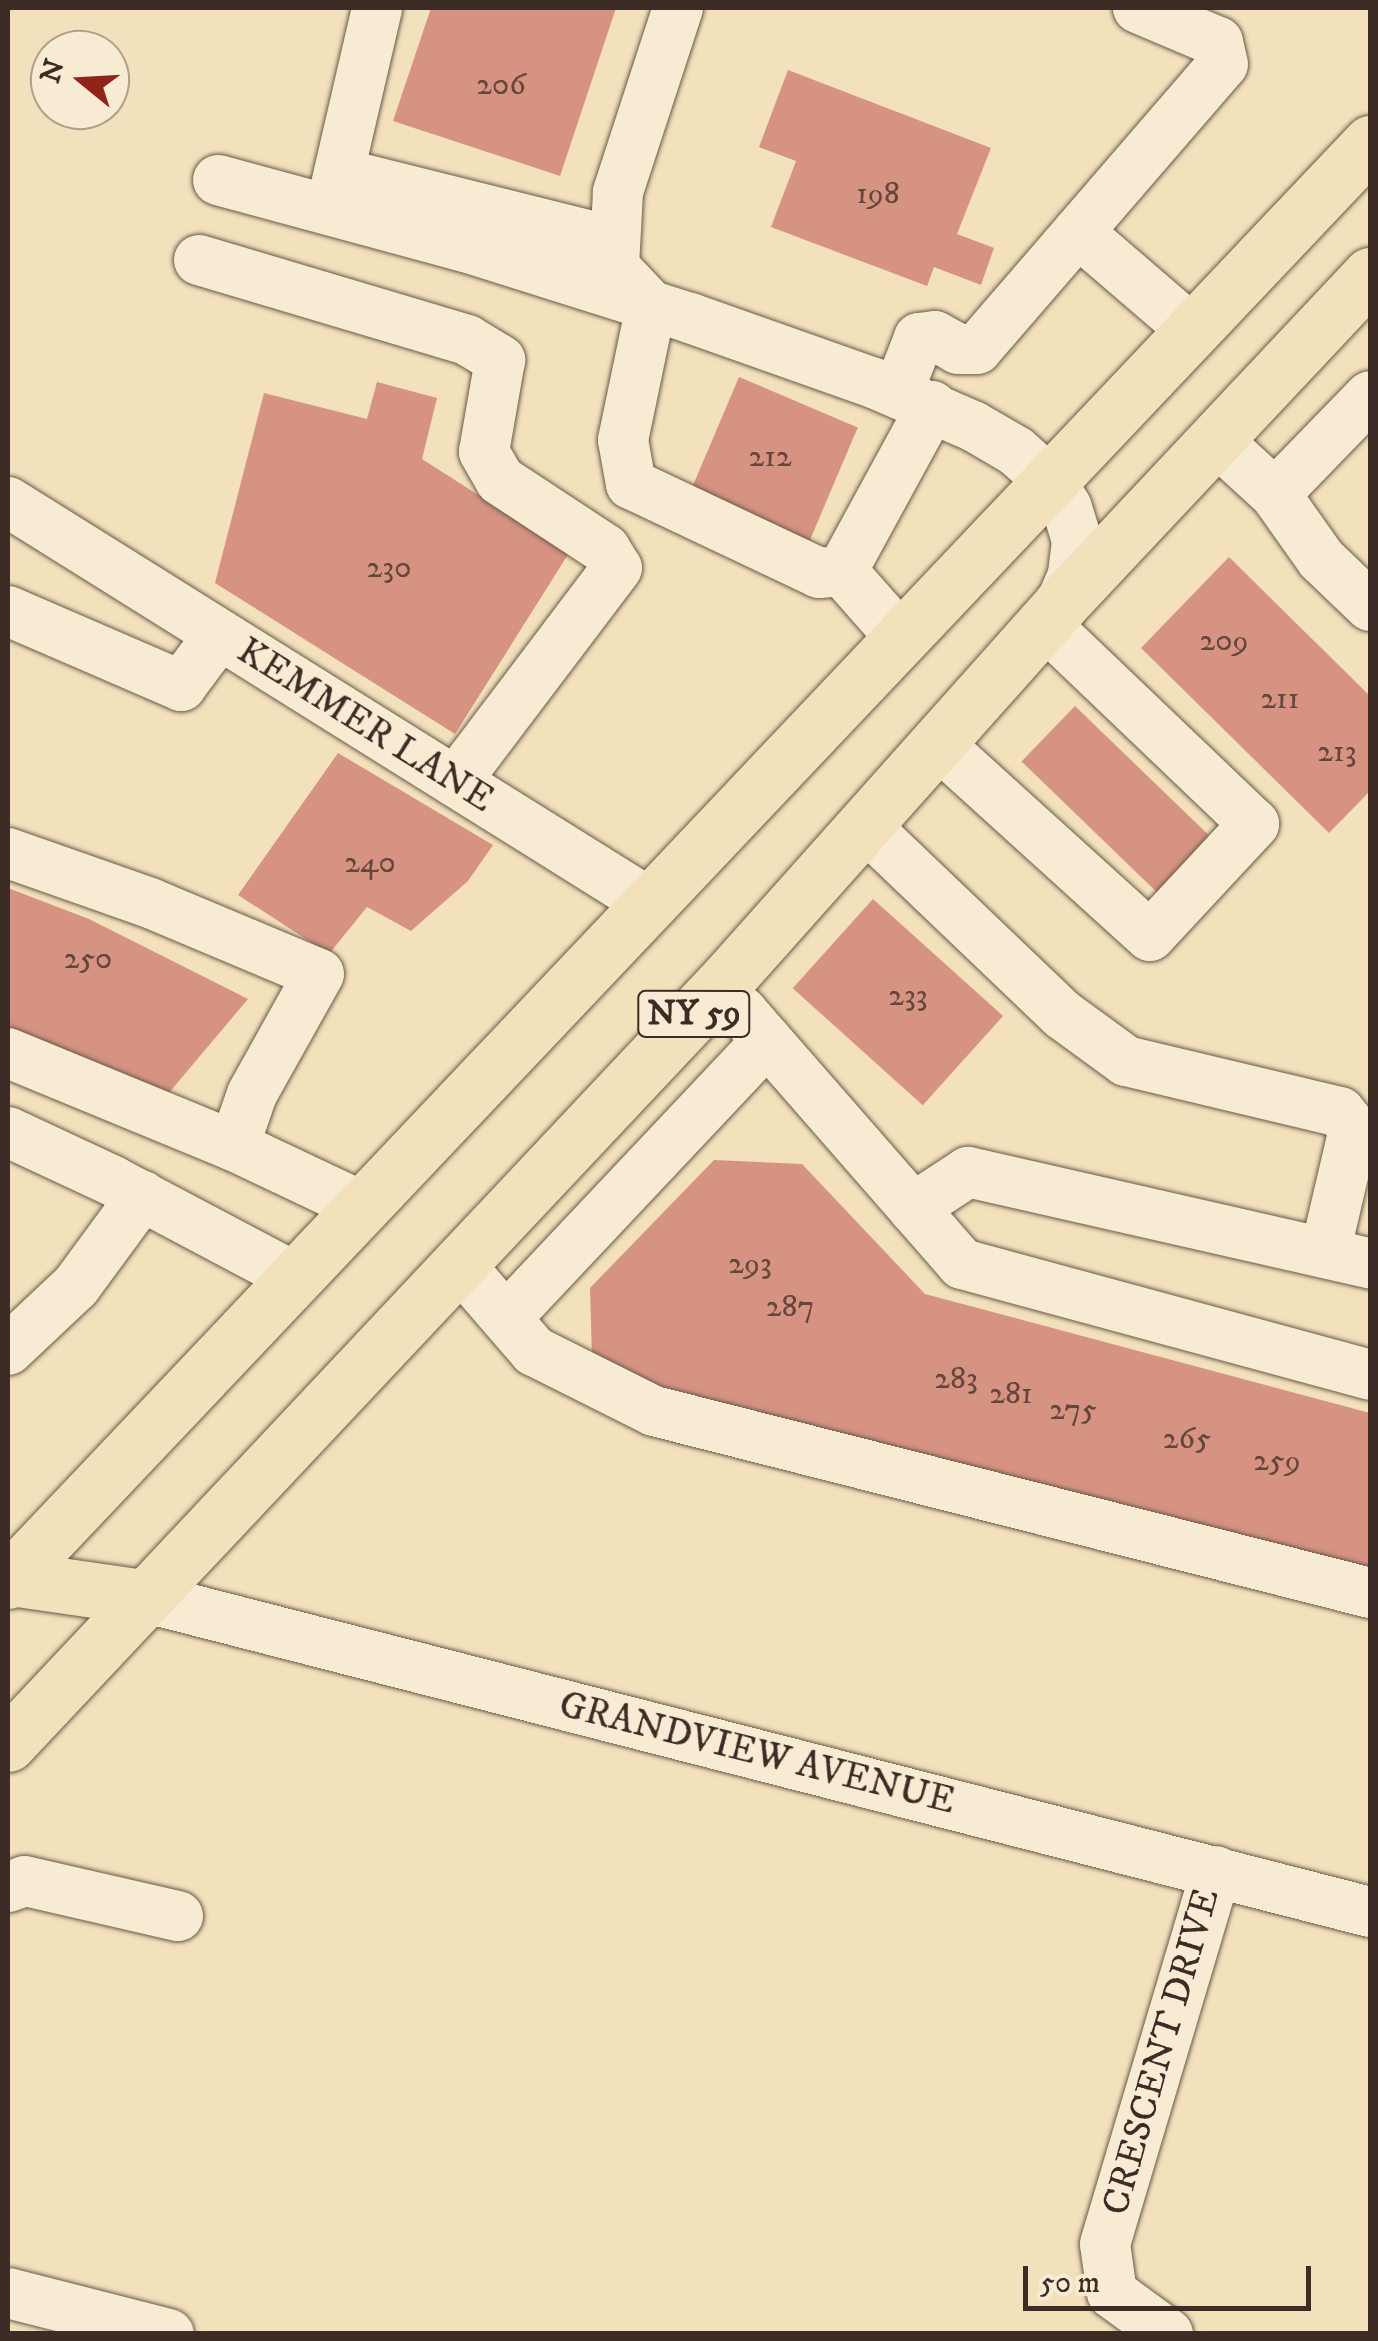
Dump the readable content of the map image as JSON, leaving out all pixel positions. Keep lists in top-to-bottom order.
{
  "streets": {
    "main road": ["NY 59"],
    "street": ["KEMMER LANE", "GRANDVIEW AVENUE", "CRESCENT DRIVE"]
  },
  "crossings": [
    ["KEMMER LANE", "NY 59"],
    ["NY 59", "GRANDVIEW AVENUE"],
    ["GRANDVIEW AVENUE", "CRESCENT DRIVE"]
  ],
  "house_numbers": [
    "206",
    "198",
    "212",
    "230",
    "209",
    "211",
    "213",
    "240",
    "250",
    "233",
    "293",
    "287",
    "283",
    "281",
    "275",
    "265",
    "259"
  ],
  "scale_bar": "50 m",
  "north": "left"
}
